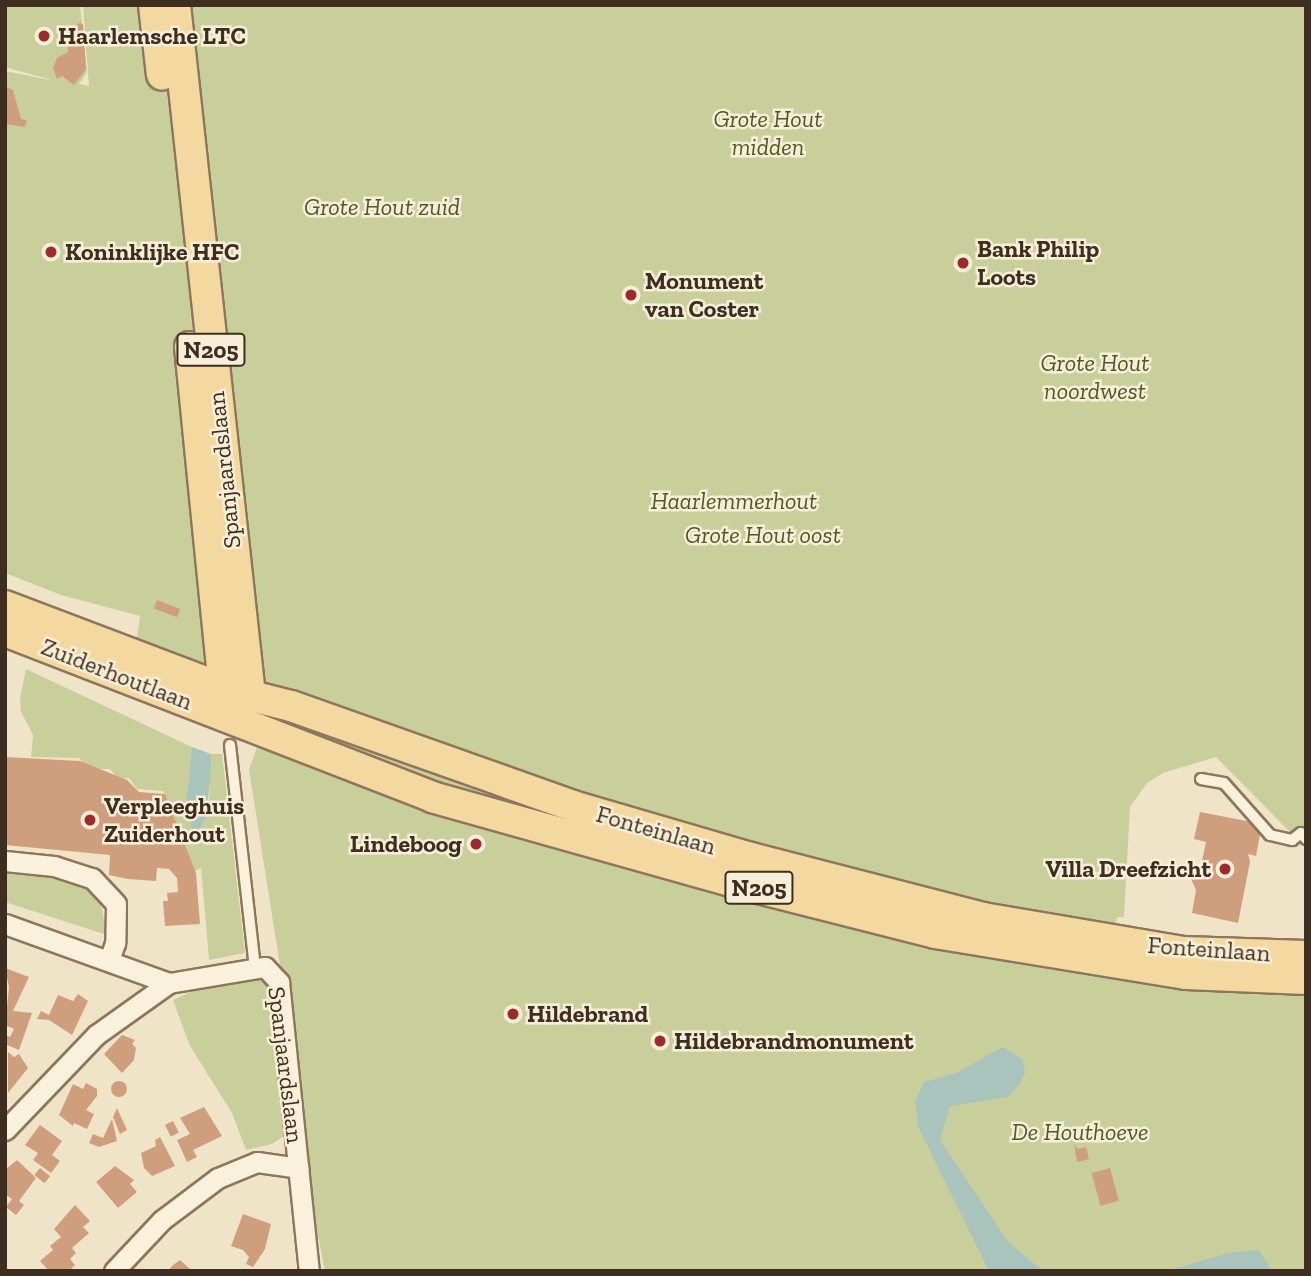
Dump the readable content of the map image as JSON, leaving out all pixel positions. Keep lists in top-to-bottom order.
{
  "streets": {
    "main road": [
      "N205",
      "Spanjaardslaan",
      "Zuiderhoutlaan",
      "Fonteinlaan"
    ]
  },
  "crossings": [
    ["Spanjaardslaan", "Zuiderhoutlaan"],
    ["Spanjaardslaan", "Fonteinlaan"],
    ["Zuiderhoutlaan", "Fonteinlaan"]
  ],
  "parks": [
    "Grote Hout midden",
    "Grote Hout zuid",
    "Grote Hout noordwest",
    "Haarlemmerhout",
    "Grote Hout oost",
    "De Houthoeve"
  ],
  "places": [
    "Haarlemsche LTC",
    "Koninklijke HFC",
    "Bank Philip Loots",
    "Monument van Coster",
    "Verpleeghuis Zuiderhout",
    "Lindeboog",
    "Villa Dreefzicht",
    "Hildebrand",
    "Hildebrandmonument"
  ]
}
